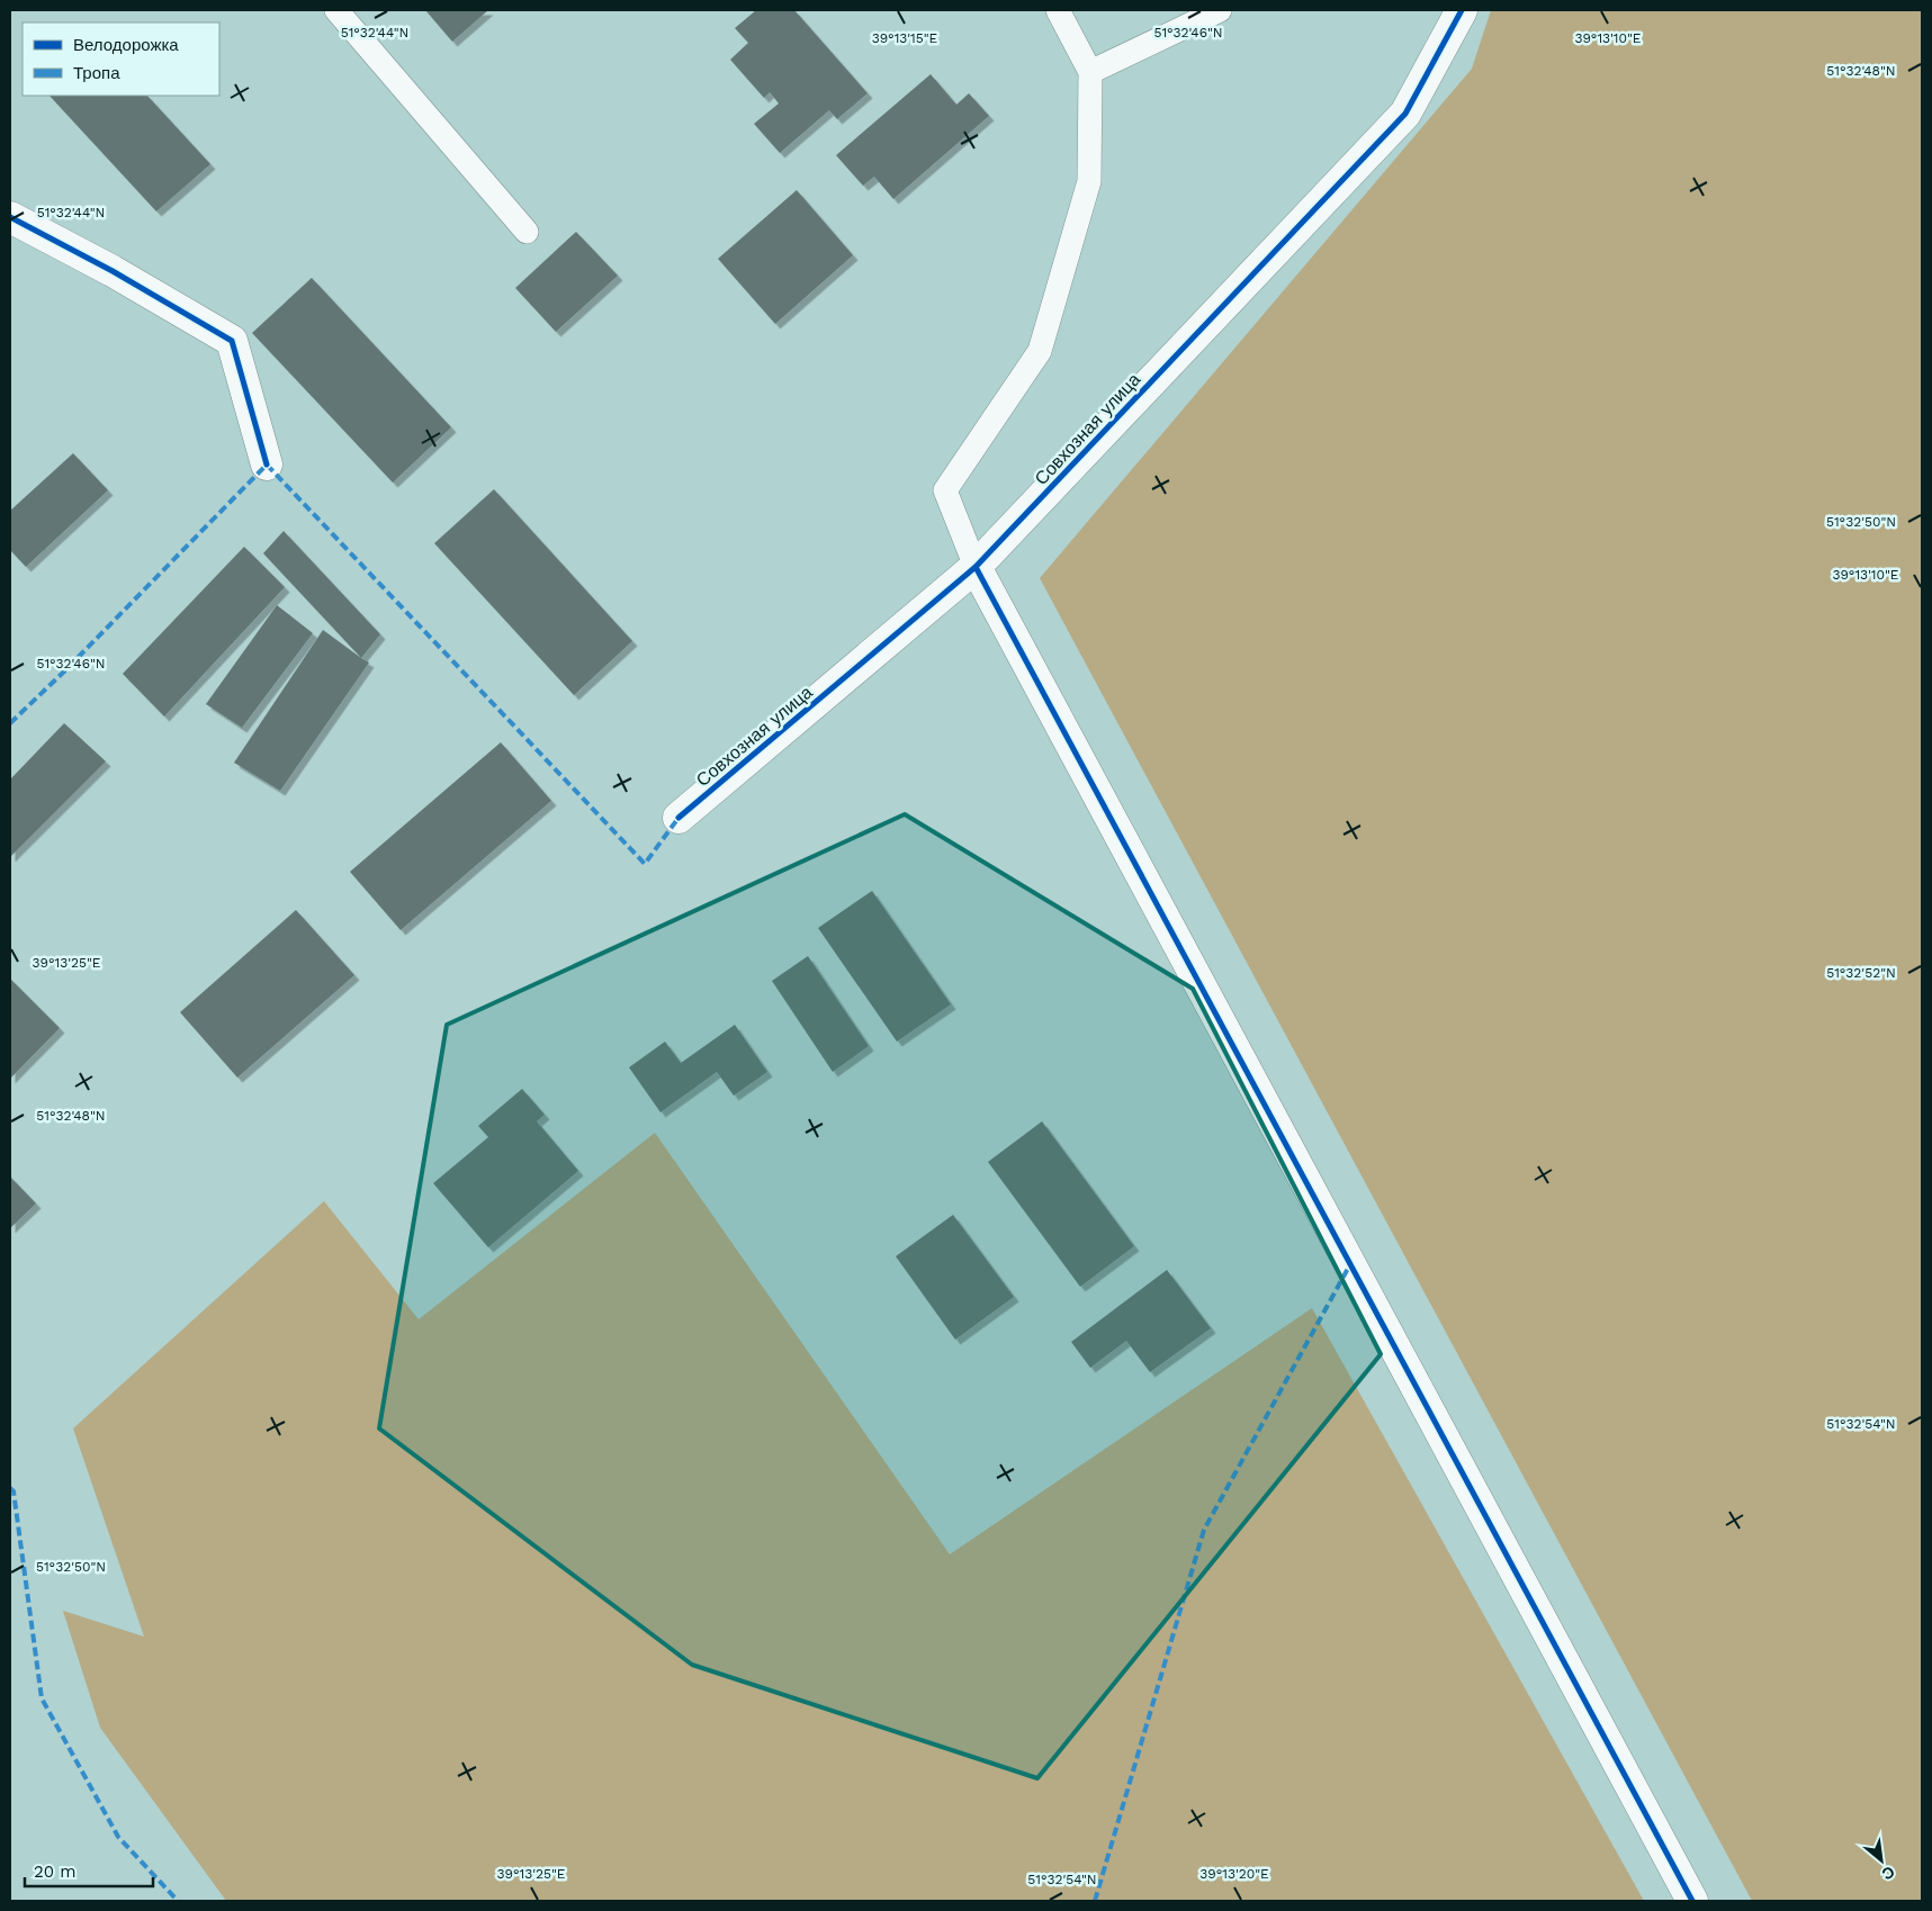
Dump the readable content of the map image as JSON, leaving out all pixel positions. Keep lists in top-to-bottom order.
{
  "streets": {
    "street": ["Совхозная улица"]
  },
  "legend": ["Велодорожка", "Тропа"],
  "scale_bar": "20 m",
  "north": "bottom right",
  "coordinates": [
    "51°32'44\"N",
    "51°32'46\"N",
    "39°13'15\"E",
    "39°13'10\"E",
    "51°32'48\"N",
    "51°32'50\"N",
    "39°13'25\"E",
    "51°32'52\"N",
    "51°32'54\"N",
    "39°13'20\"E"
  ]
}
